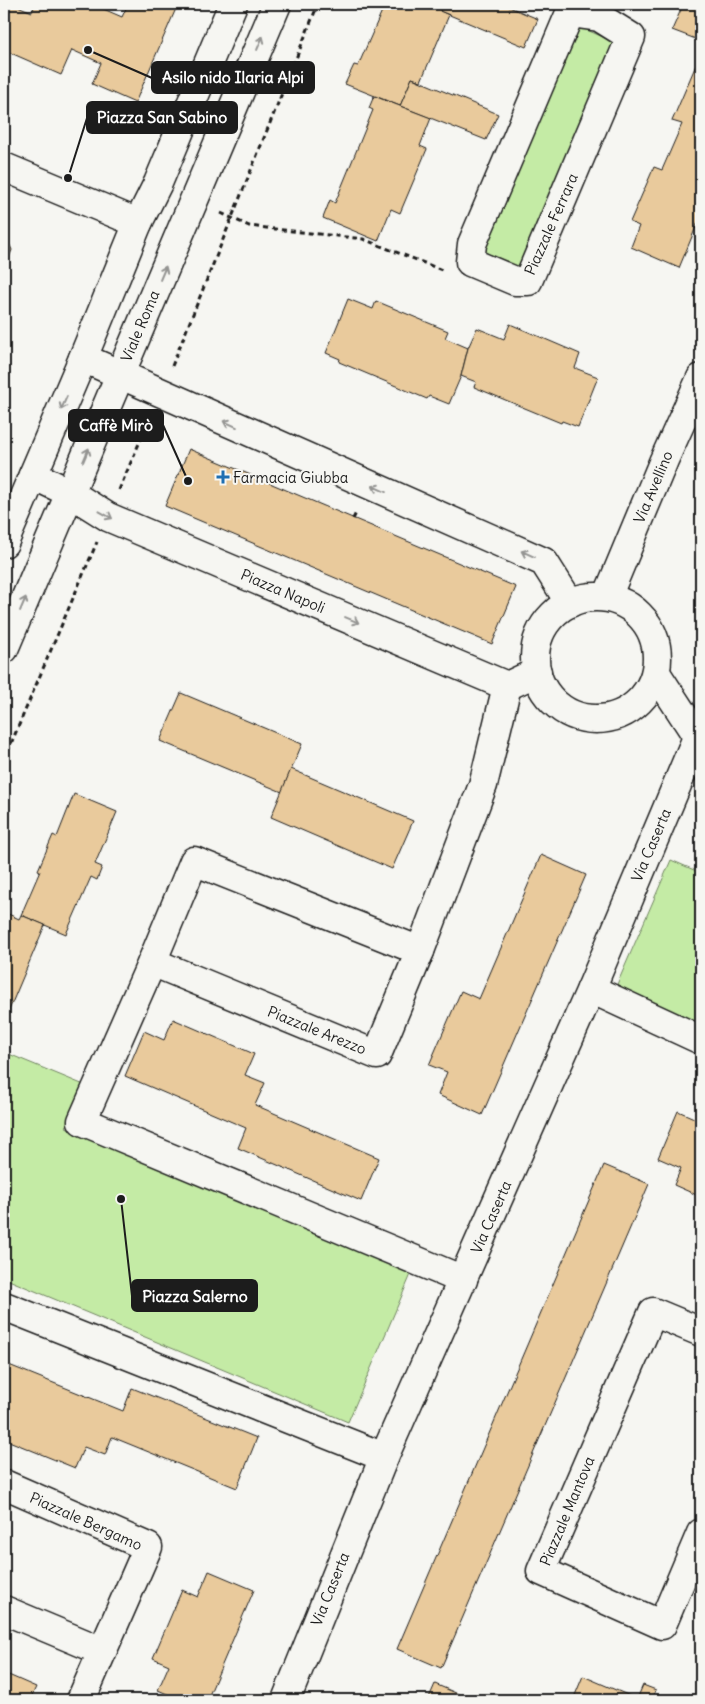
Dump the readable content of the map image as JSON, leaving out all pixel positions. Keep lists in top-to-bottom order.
{
  "streets": {
    "street": [
      "Piazzale Ferrara",
      "Viale Roma",
      "Via Avellino",
      "Piazza Napoli",
      "Via Caserta",
      "Piazzale Arezzo",
      "Piazzale Mantova",
      "Piazzale Bergamo"
    ]
  },
  "crossings": [
    ["Viale Roma", "Piazza Napoli"],
    ["Piazza Napoli", "Piazzale Arezzo"]
  ],
  "places": {
    "other": [
      "Asilo nido Ilaria Alpi",
      "Piazza San Sabino",
      "Caffè Mirò",
      "Piazza Salerno"
    ],
    "health": ["Farmacia Giubba"]
  }
}
